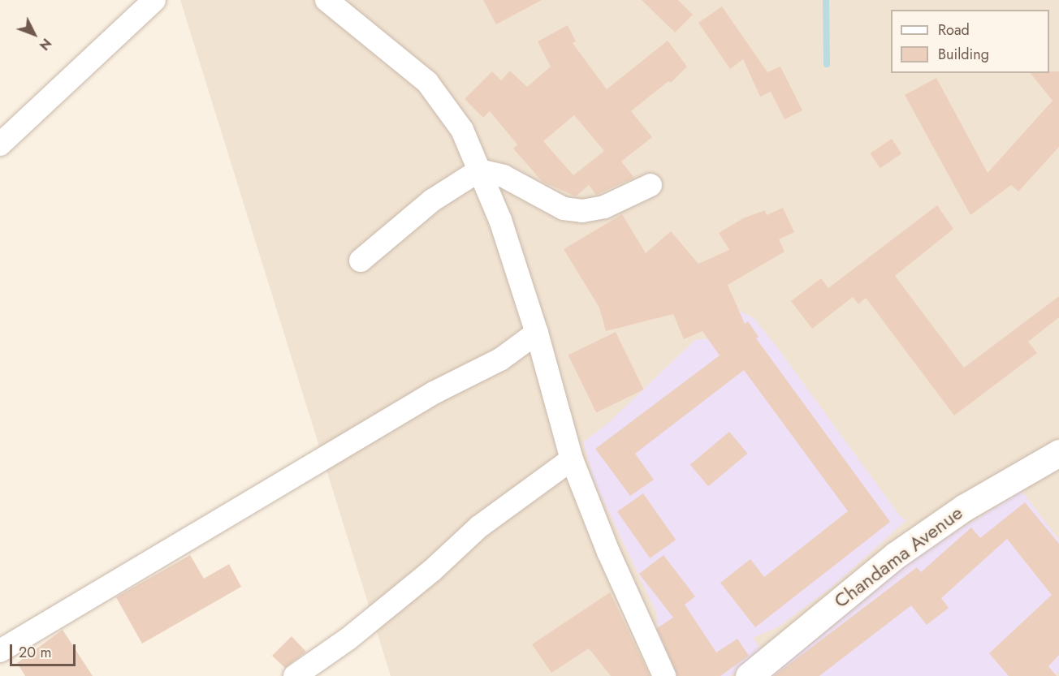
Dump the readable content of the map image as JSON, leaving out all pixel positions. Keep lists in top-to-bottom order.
{
  "streets": {
    "street": ["Chandama Avenue"]
  },
  "legend": ["Road", "Building"],
  "scale_bar": "20 m",
  "north": "bottom right"
}
